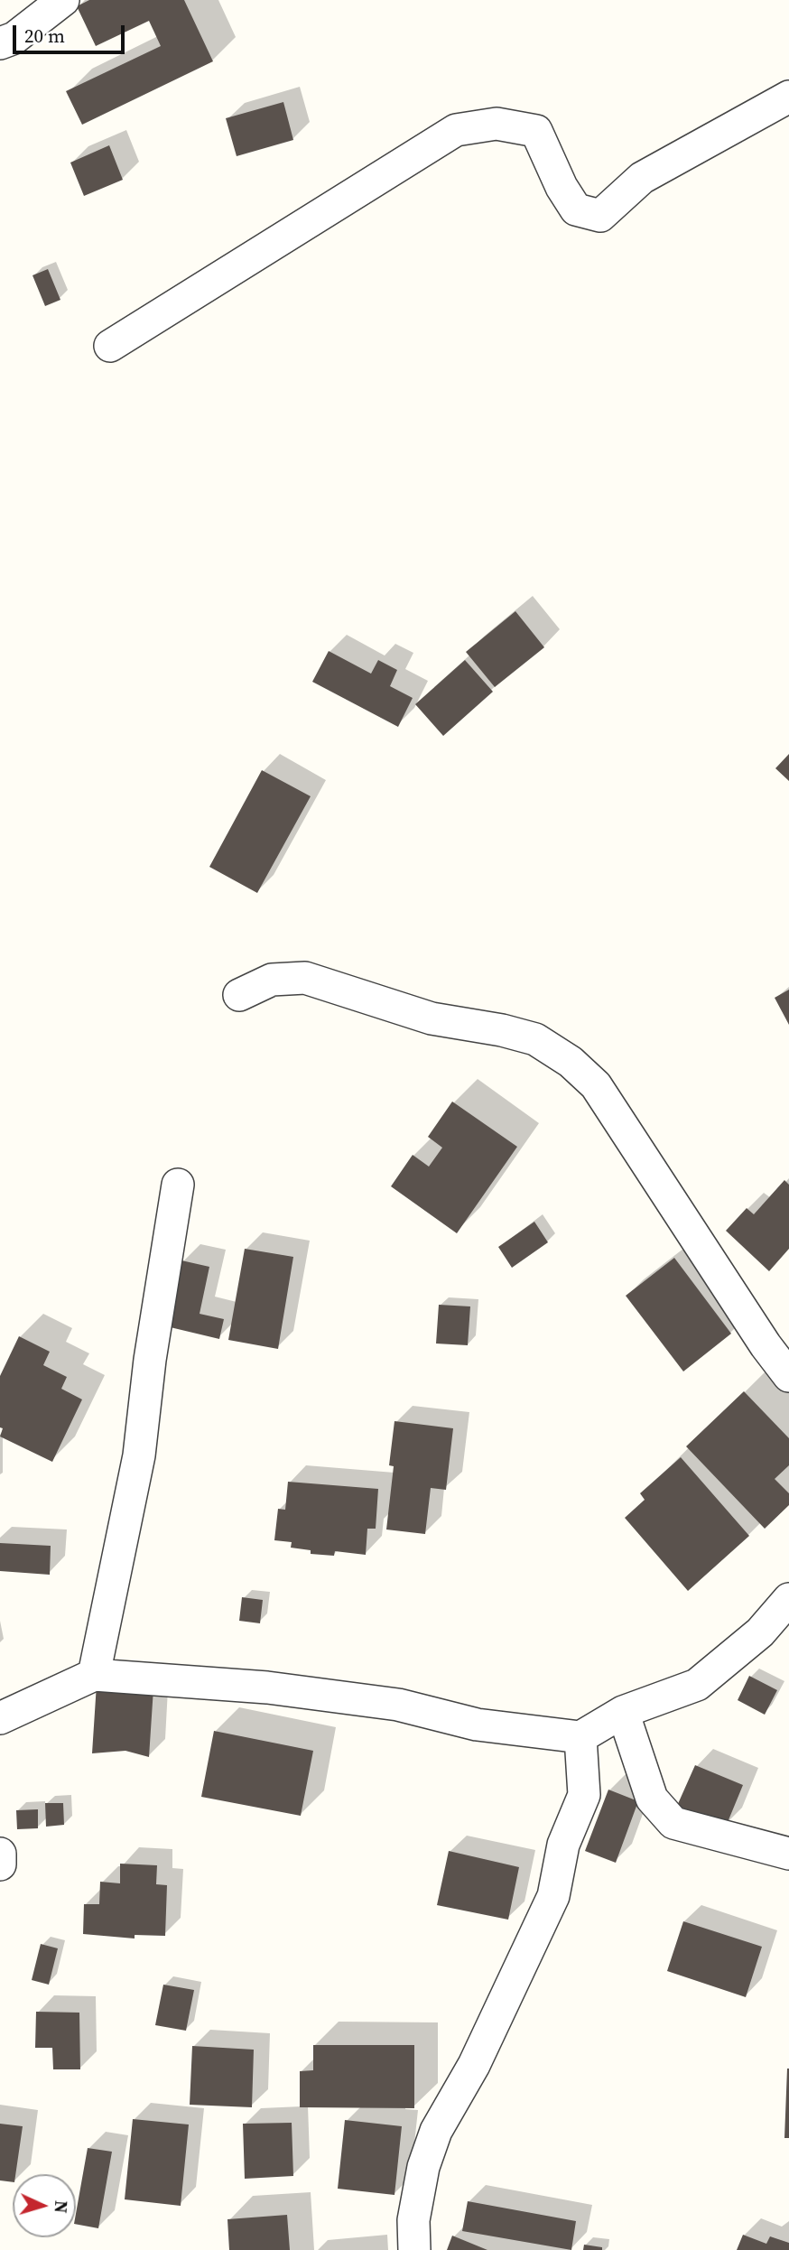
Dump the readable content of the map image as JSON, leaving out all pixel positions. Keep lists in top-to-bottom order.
{
  "scale_bar": "20 m",
  "north": "right"
}
